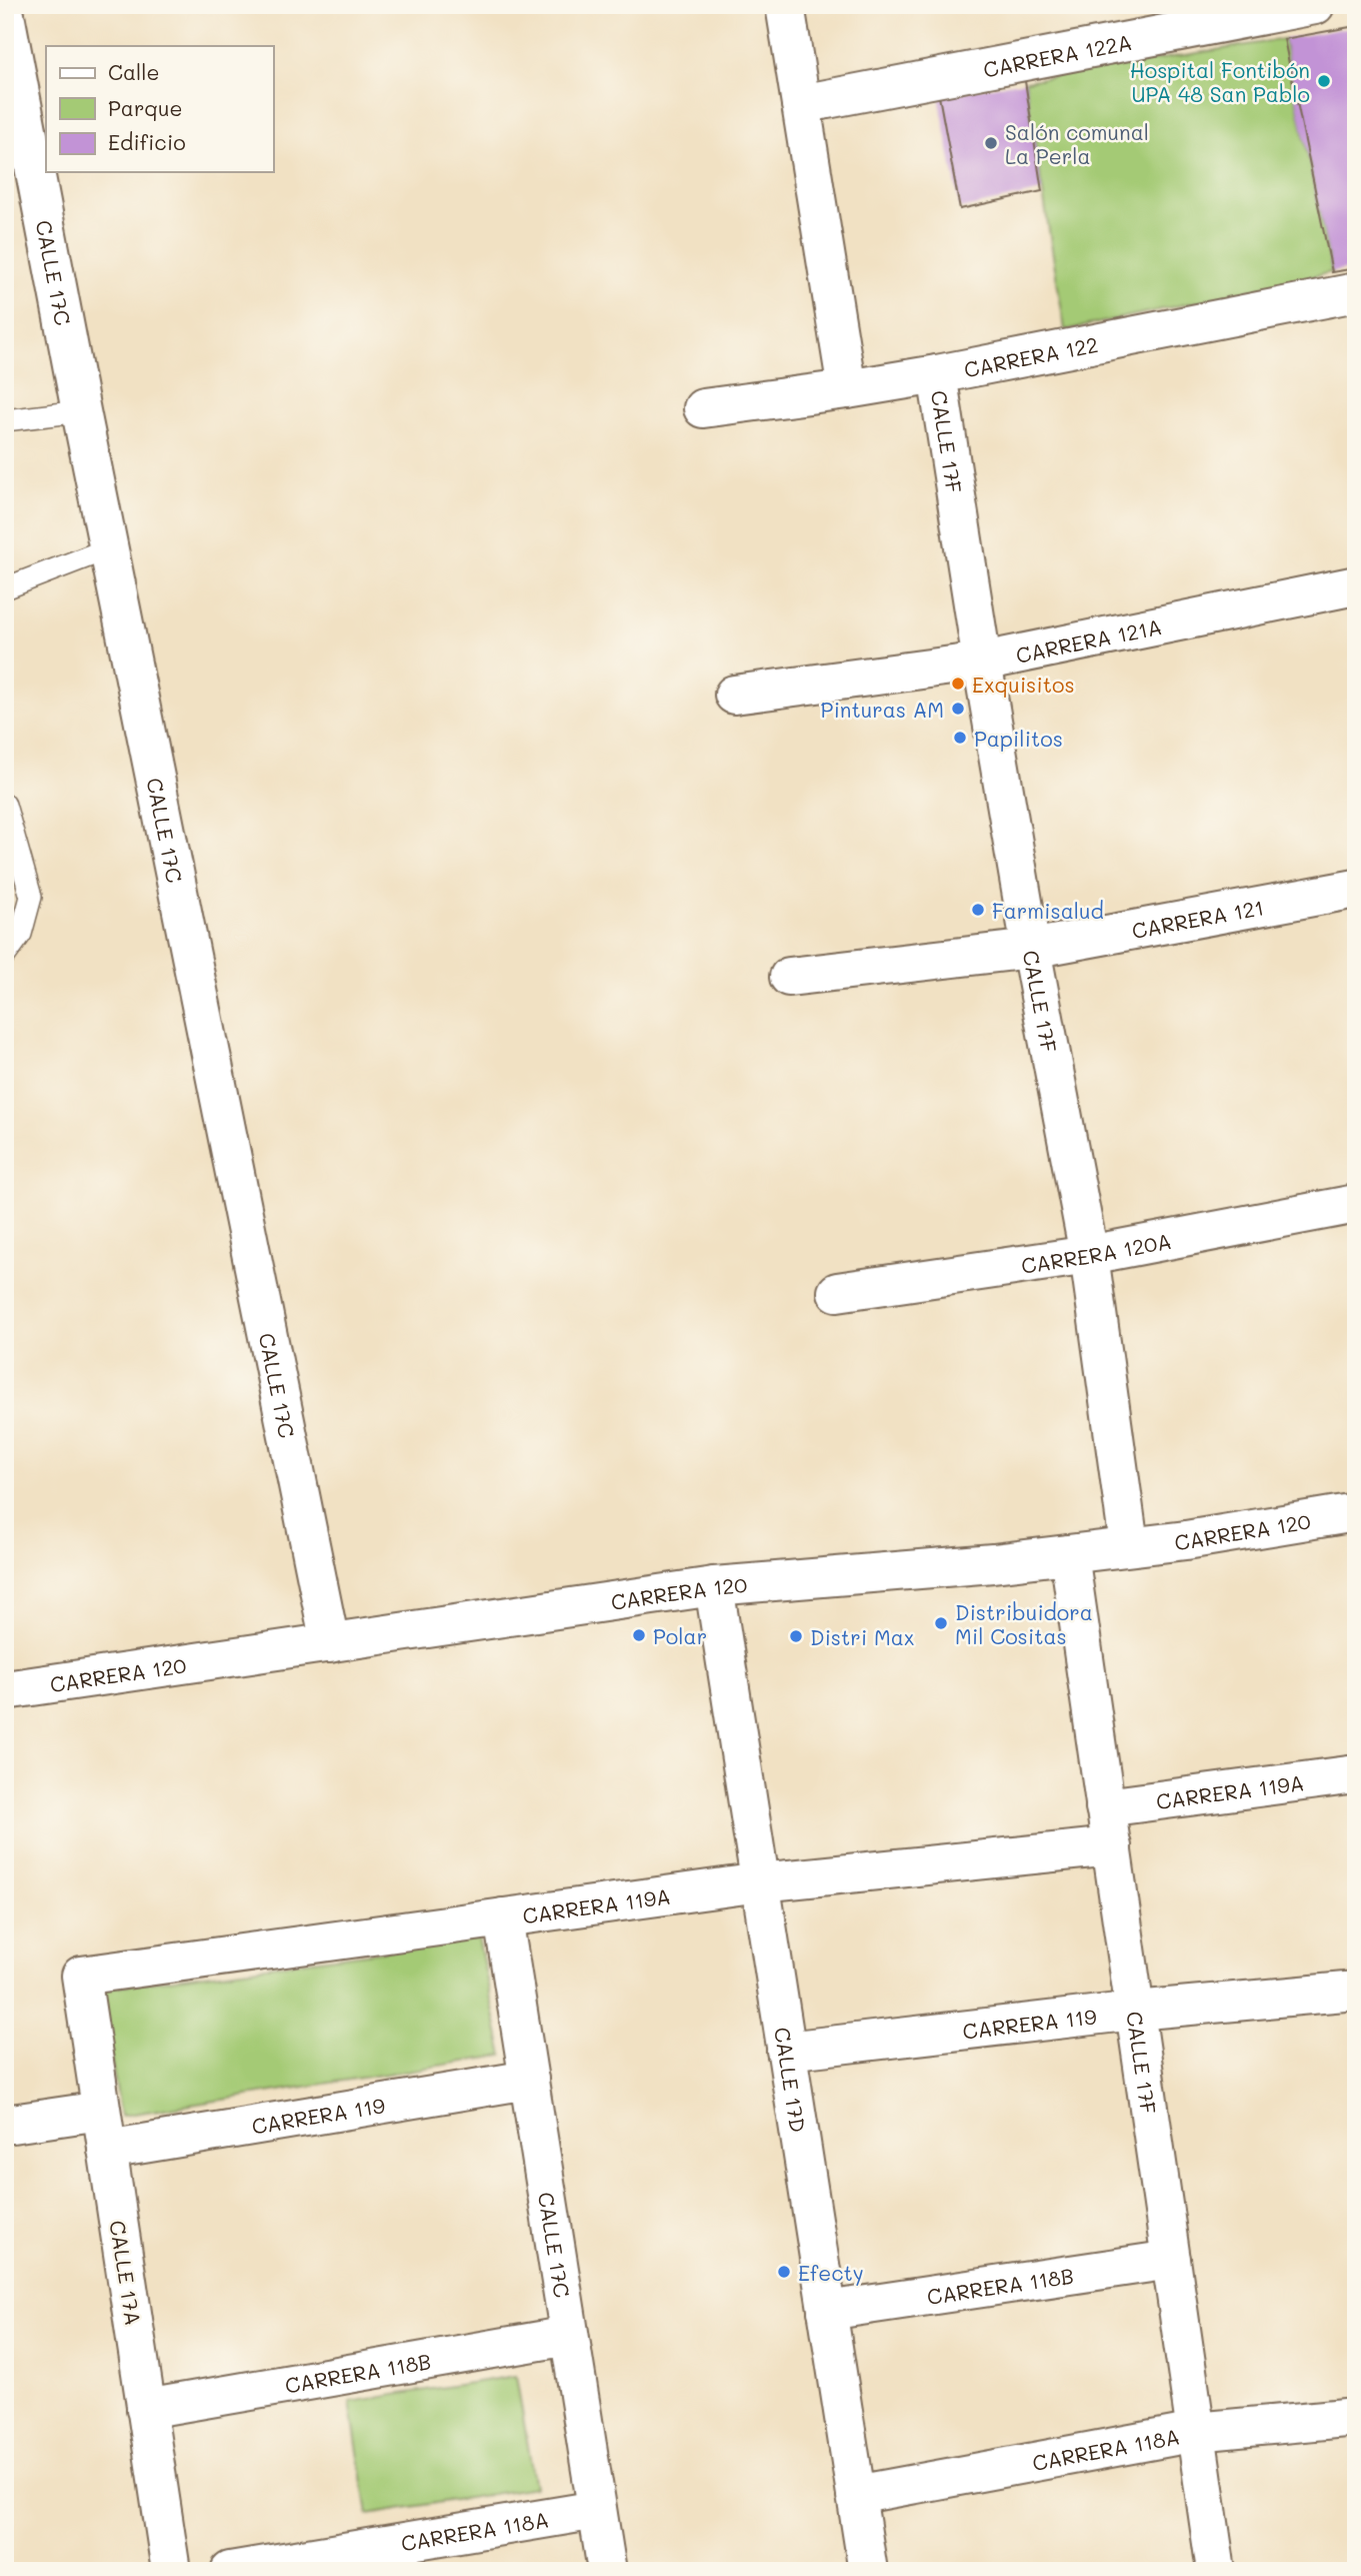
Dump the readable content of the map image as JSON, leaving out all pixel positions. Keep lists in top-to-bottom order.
{
  "streets": {
    "street": [
      "CARRERA 122A",
      "CALLE 17C",
      "CARRERA 122",
      "CALLE 17F",
      "CARRERA 121A",
      "CARRERA 121",
      "CARRERA 120A",
      "CARRERA 120",
      "CARRERA 119A",
      "CARRERA 119",
      "CALLE 17D",
      "CALLE 17A",
      "CARRERA 118B",
      "CARRERA 118A"
    ]
  },
  "crossings": [
    ["CALLE 17C", "CARRERA 120"],
    ["CALLE 17C", "CARRERA 119A"],
    ["CALLE 17C", "CARRERA 119"],
    ["CALLE 17C", "CARRERA 118B"],
    ["CALLE 17C", "CARRERA 118A"],
    ["CARRERA 122", "CALLE 17F"],
    ["CALLE 17F", "CARRERA 121A"],
    ["CALLE 17F", "CARRERA 121"],
    ["CALLE 17F", "CARRERA 120A"],
    ["CALLE 17F", "CARRERA 120"],
    ["CALLE 17F", "CARRERA 119A"],
    ["CALLE 17F", "CARRERA 119"],
    ["CALLE 17F", "CARRERA 118B"],
    ["CALLE 17F", "CARRERA 118A"],
    ["CARRERA 120", "CALLE 17D"],
    ["CARRERA 119A", "CALLE 17D"],
    ["CARRERA 119A", "CALLE 17A"],
    ["CARRERA 119", "CALLE 17D"],
    ["CARRERA 119", "CALLE 17A"],
    ["CALLE 17D", "CARRERA 118B"],
    ["CALLE 17D", "CARRERA 118A"],
    ["CALLE 17A", "CARRERA 118B"]
  ],
  "places": [
    "Hospital Fontibón UPA 48 San Pablo",
    "Salón comunal La Perla",
    "Exquisitos",
    "Pinturas AM",
    "Papilitos",
    "Farmisalud",
    "Distribuidora Mil Cositas",
    "Polar",
    "Distri Max",
    "Efecty"
  ],
  "legend": ["Calle", "Parque", "Edificio"]
}
